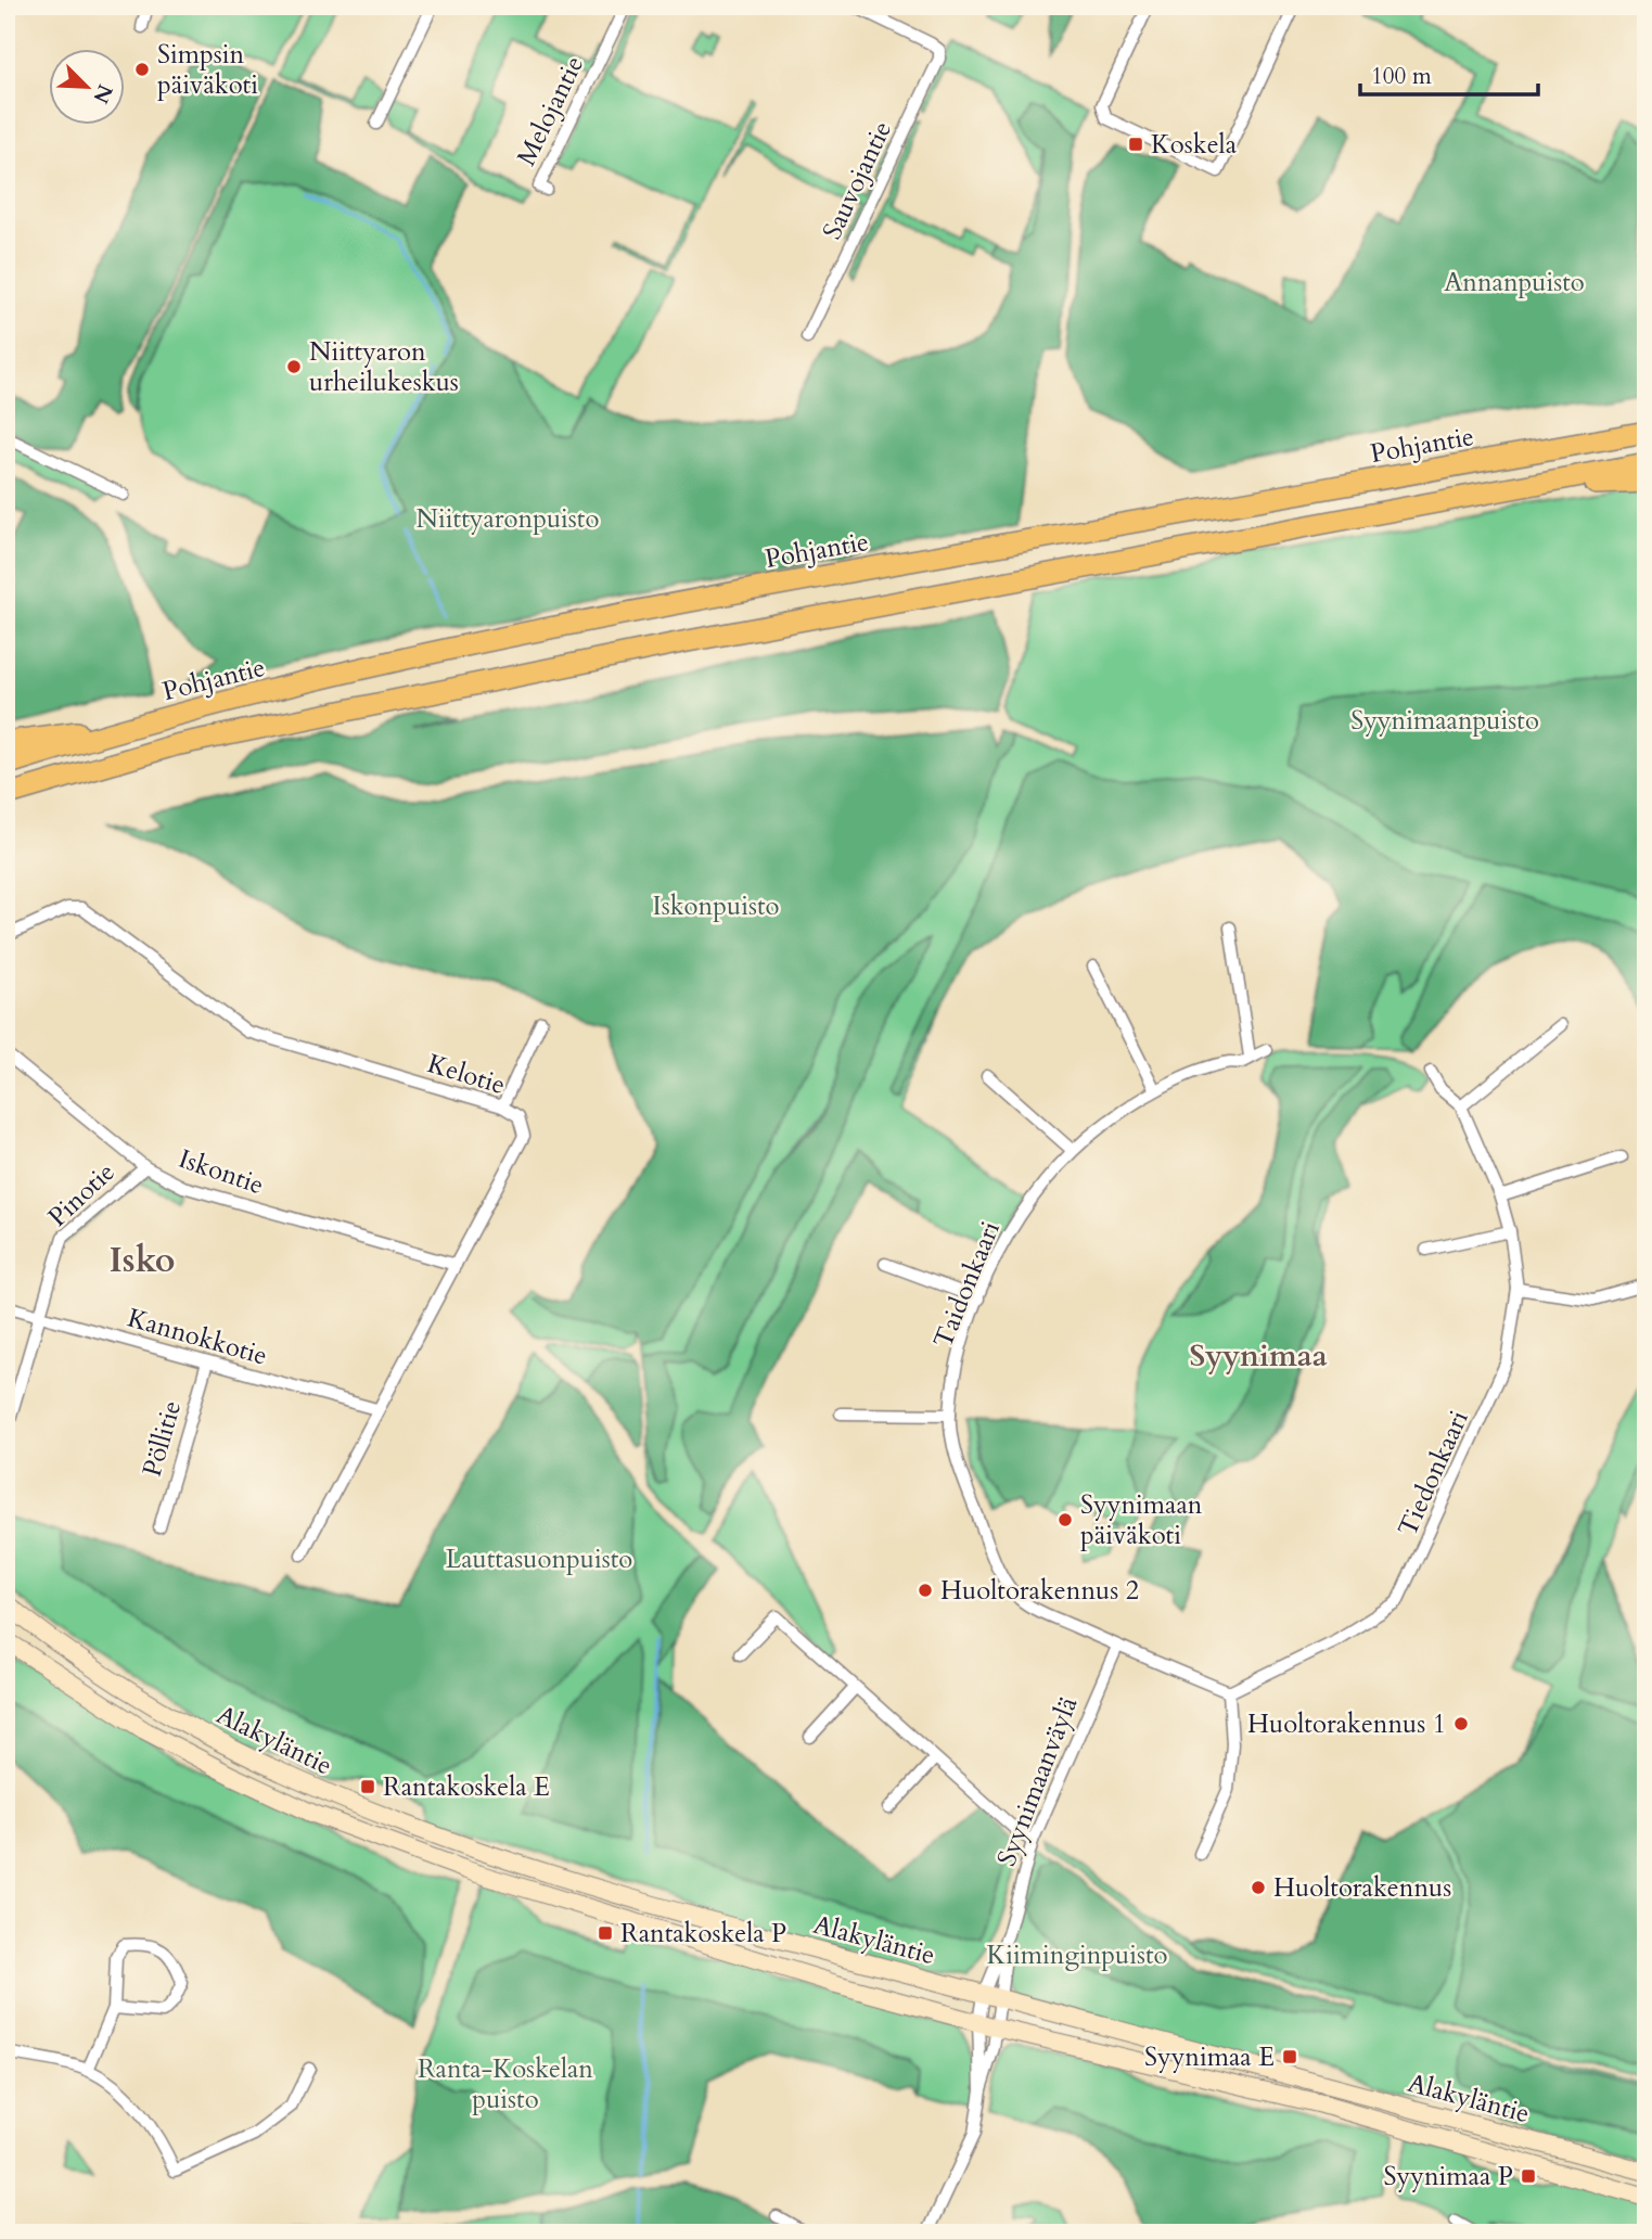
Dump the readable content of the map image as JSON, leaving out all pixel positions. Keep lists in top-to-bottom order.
{
  "streets": {
    "highway": ["Pohjantie"],
    "main road": ["Alakyläntie"],
    "street": [
      "Melojantie",
      "Sauvojantie",
      "Kelotie",
      "Iskontie",
      "Pinotie",
      "Taidonkaari",
      "Kannokkotie",
      "Pöllitie",
      "Tiedonkaari",
      "Syynimaanväylä"
    ]
  },
  "crossings": [
    ["Kelotie", "Iskontie"],
    ["Kelotie", "Kannokkotie"],
    ["Iskontie", "Pinotie"],
    ["Pinotie", "Kannokkotie"],
    ["Taidonkaari", "Syynimaanväylä"],
    ["Kannokkotie", "Pöllitie"],
    ["Alakyläntie", "Syynimaanväylä"]
  ],
  "districts": ["Isko", "Syynimaa"],
  "parks": [
    "Annanpuisto",
    "Niittyaronpuisto",
    "Syynimaanpuisto",
    "Iskonpuisto",
    "Lauttasuonpuisto",
    "Kiiminginpuisto",
    "Ranta-Koskelan puisto"
  ],
  "places": {
    "other": [
      "Simpsin päiväkoti",
      "Niittyaron urheilukeskus",
      "Syynimaan päiväkoti",
      "Huoltorakennus 2",
      "Huoltorakennus 1",
      "Huoltorakennus"
    ],
    "transit": [
      "Koskela",
      "Rantakoskela E",
      "Rantakoskela P",
      "Syynimaa E",
      "Syynimaa P"
    ]
  },
  "scale_bar": "100 m",
  "north": "bottom right"
}
